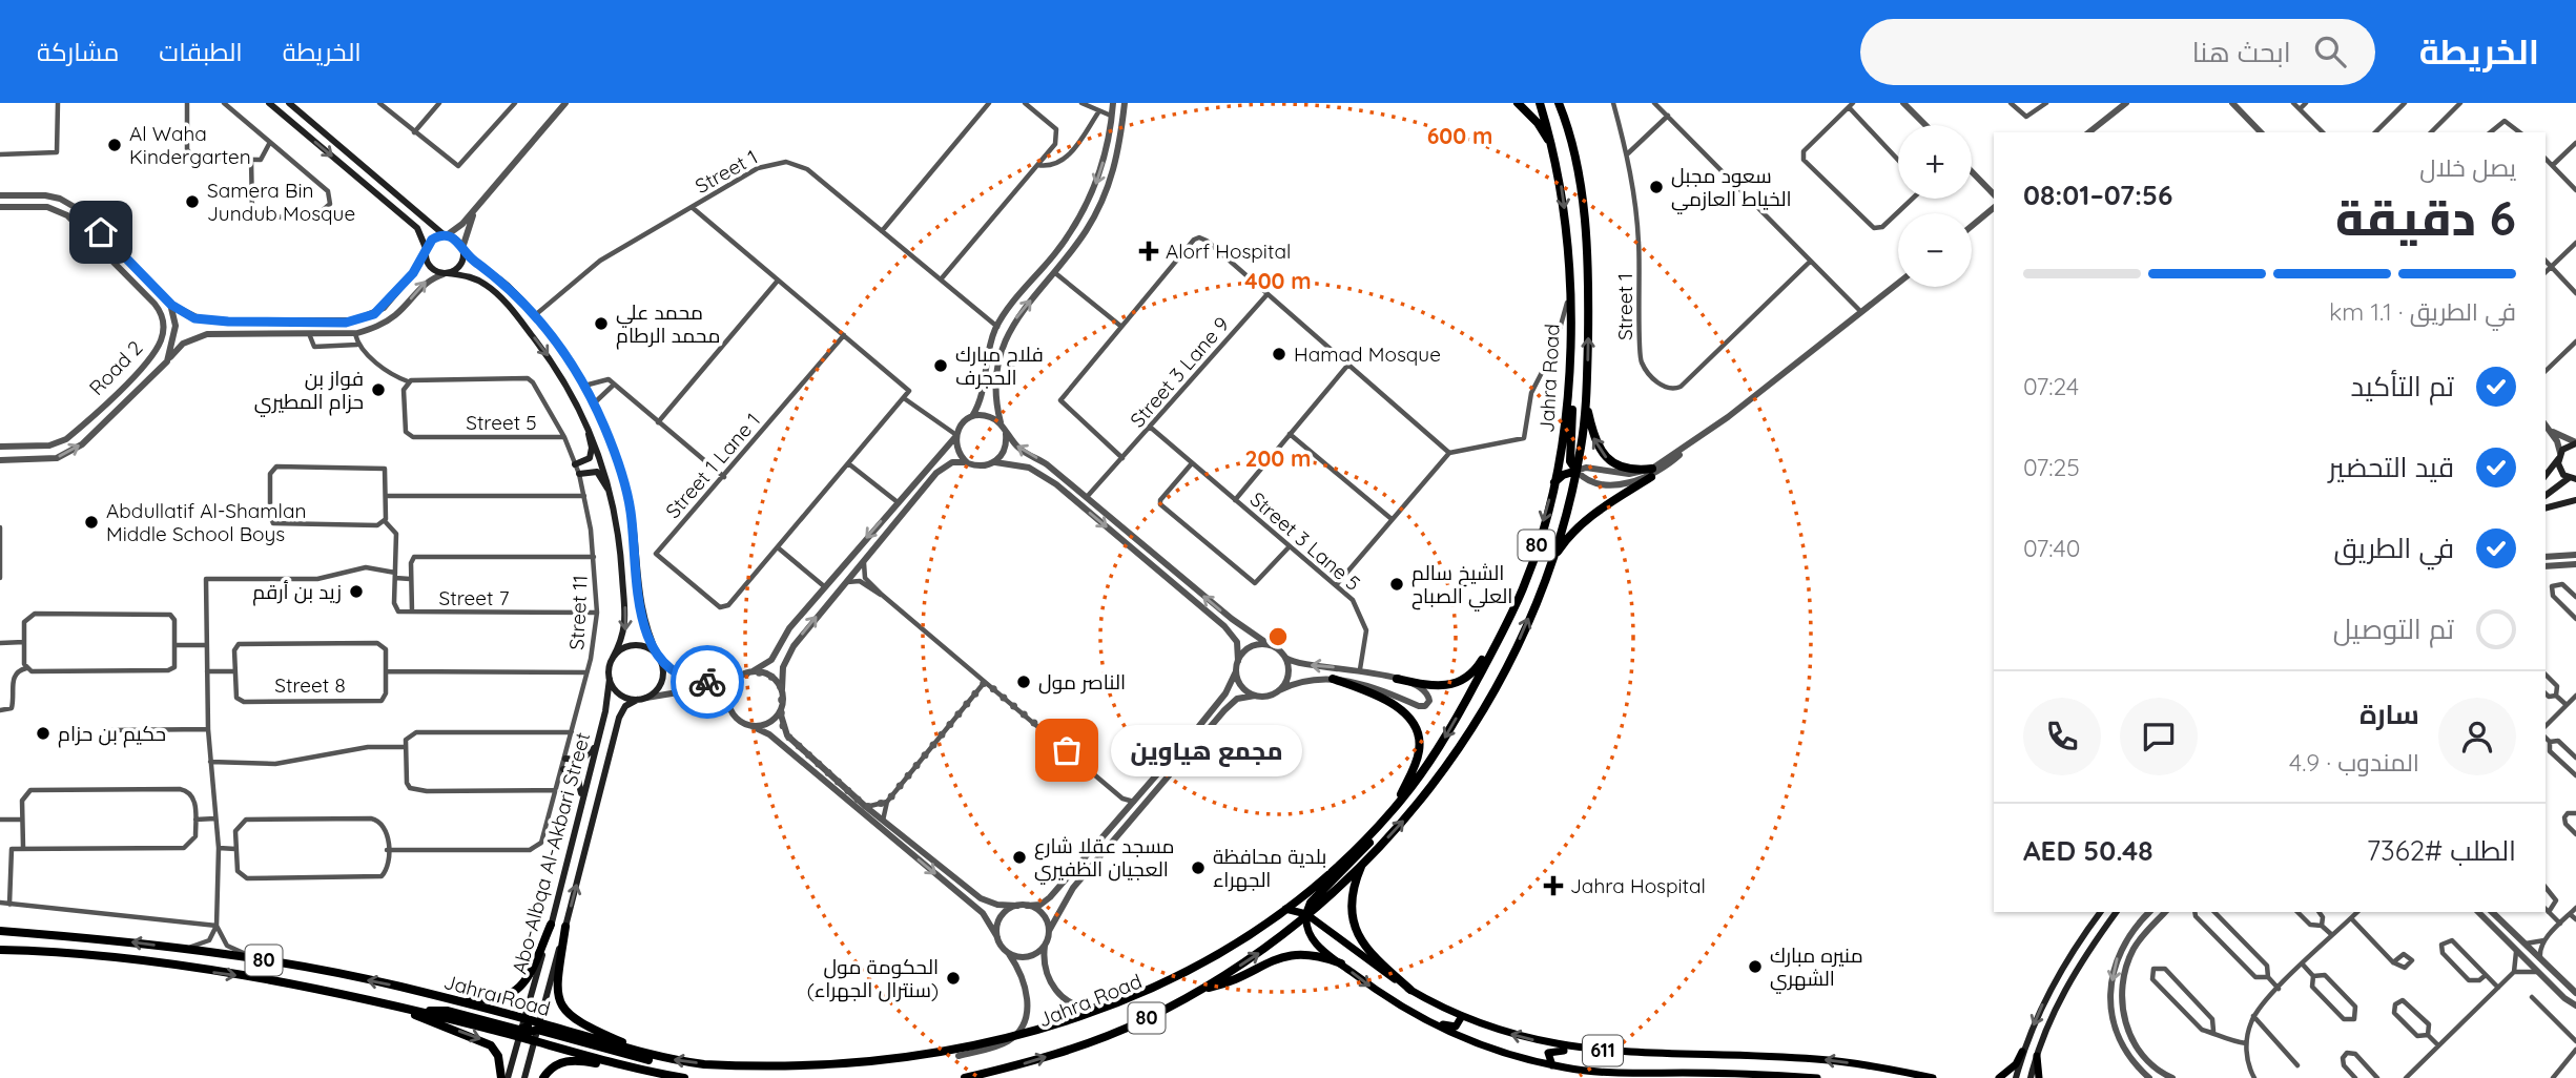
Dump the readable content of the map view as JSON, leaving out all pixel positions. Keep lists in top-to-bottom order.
{
  "streets": {
    "highway": ["Jahra Road", "80"],
    "main road": ["Abo-Albqa Al-Akbari Street", "611"],
    "street": [
      "Street 1",
      "Road 2",
      "Street 3 Lane 9",
      "Street 5",
      "Street 1 Lane 1",
      "Street 3 Lane 5",
      "Street 7",
      "Street 11",
      "Street 8"
    ]
  },
  "crossings": [
    ["Street 3 Lane 9", "Street 3 Lane 5"],
    ["Jahra Road", "80"],
    ["Jahra Road", "Abo-Albqa Al-Akbari Street"],
    ["Jahra Road", "611"],
    ["Street 5", "Street 11"],
    ["Street 7", "Street 11"]
  ],
  "places": {
    "other": [
      "Al Waha Kindergarten",
      "سعود مجبل الخياط العازمي",
      "Samera Bin Jundub Mosque",
      "محمد علي محمد الرطام",
      "Hamad Mosque",
      "فلاح مبارك الحجرف",
      "فواز بن حزام المطيري",
      "Abdullatif Al-Shamlan Middle School Boys",
      "الشيخ سالم العلي الصباح",
      "زيد بن أرقم",
      "الناصر مول",
      "حكيم بن حزام",
      "مجمع هياوين",
      "مسجد عقلا شارع العجيان الظفيري",
      "بلدية محافظة الجهراء",
      "منيره مبارك الشهري",
      "الحكومة مول (سنترال الجهراء)"
    ],
    "health": ["Alorf Hospital", "Jahra Hospital"]
  },
  "page": {
    "header": "الخريطة",
    "search": "ابحث هنا",
    "nav": ["الخريطة", "الطبقات", "مشاركة"],
    "map_buttons": ["+", "−"],
    "heading": ["6 دقيقة", "يصل خلال", "07:56–08:01"],
    "panel": [
      "سارة",
      "المندوب · 4.9",
      "الطلب #7362",
      "AED 50.48"
    ],
    "bar": "في الطريق · 1.1 km",
    "list": [
      ["تم التأكيد", "07:24"],
      ["قيد التحضير", "07:25"],
      ["في الطريق", "07:40"],
      "تم التوصيل"
    ],
    "bubble": "مجمع هياوين"
  },
  "rings": ["600 m", "400 m", "200 m"]
}
